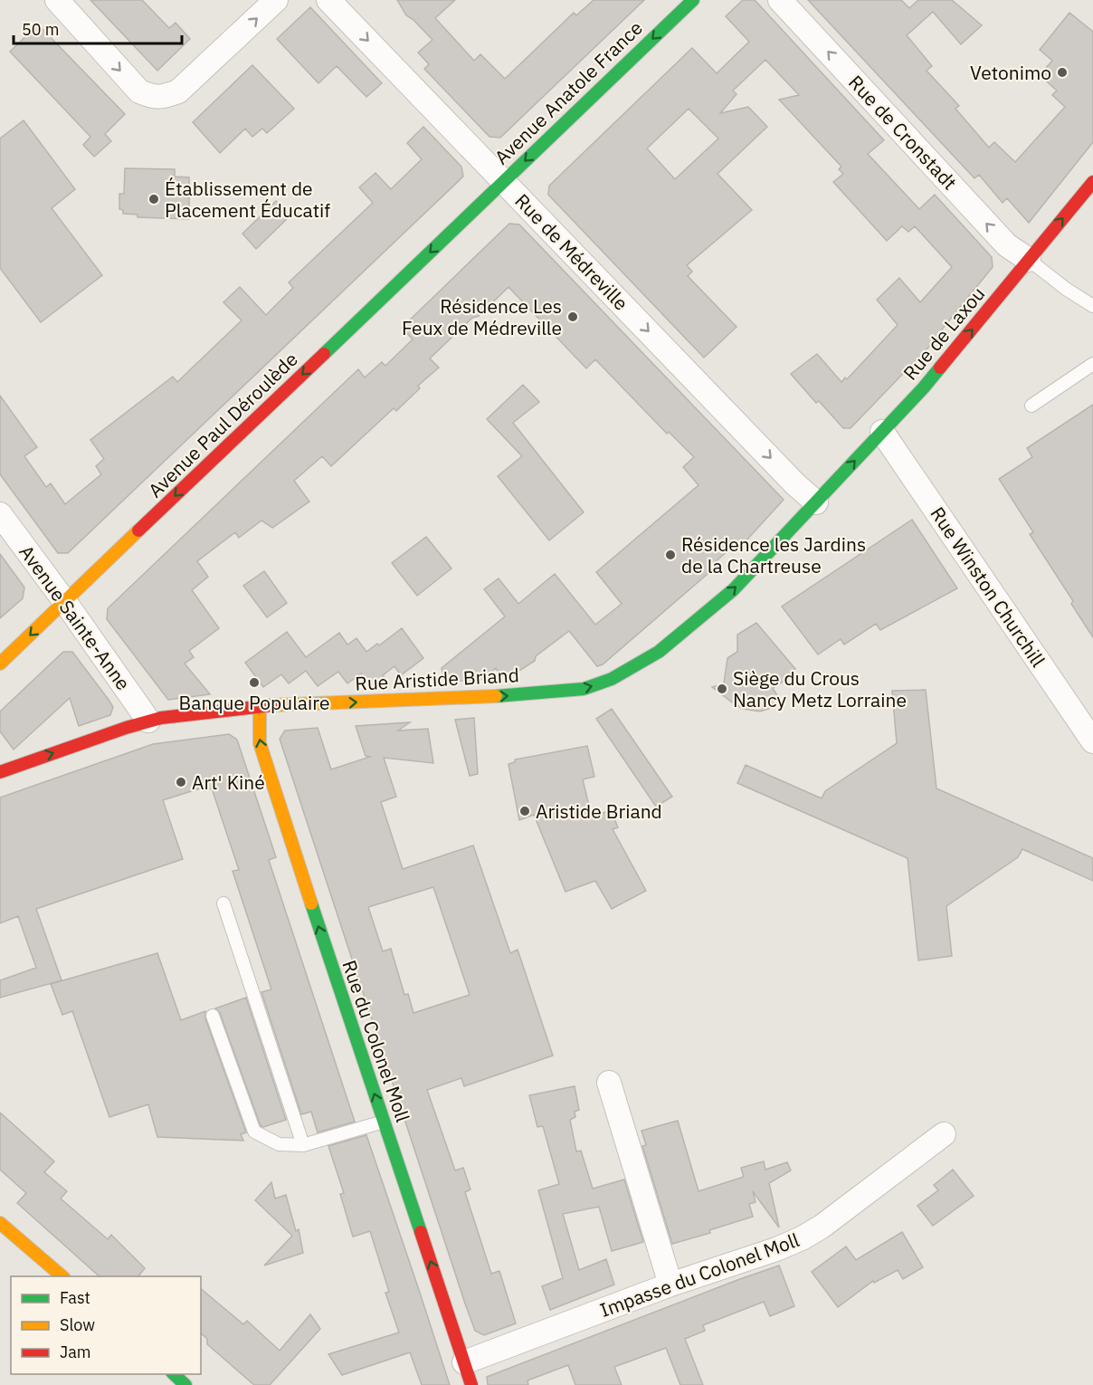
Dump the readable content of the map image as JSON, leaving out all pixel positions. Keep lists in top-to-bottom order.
{
  "streets": {
    "main road": [
      "Avenue Anatole France",
      "Rue de Laxou",
      "Avenue Paul Déroulède",
      "Rue Aristide Briand",
      "Rue du Colonel Moll"
    ],
    "street": [
      "Rue de Cronstadt",
      "Rue de Médreville",
      "Rue Winston Churchill",
      "Avenue Sainte-Anne",
      "Impasse du Colonel Moll"
    ]
  },
  "crossings": [
    ["Avenue Anatole France", "Rue de Médreville"],
    ["Avenue Anatole France", "Avenue Paul Déroulède"],
    ["Rue de Cronstadt", "Rue de Laxou"],
    ["Rue de Médreville", "Rue de Laxou"],
    ["Rue de Médreville", "Rue Aristide Briand"],
    ["Rue de Laxou", "Rue Winston Churchill"],
    ["Rue de Laxou", "Rue Aristide Briand"],
    ["Avenue Paul Déroulède", "Avenue Sainte-Anne"],
    ["Avenue Sainte-Anne", "Rue Aristide Briand"],
    ["Rue Aristide Briand", "Rue du Colonel Moll"],
    ["Rue du Colonel Moll", "Impasse du Colonel Moll"]
  ],
  "one_way": [
    "Avenue Anatole France",
    "Rue de Cronstadt",
    "Rue de Médreville",
    "Rue de Laxou",
    "Avenue Paul Déroulède",
    "Rue Aristide Briand",
    "Rue du Colonel Moll"
  ],
  "places": [
    "Vetonimo",
    "Établissement de Placement Éducatif",
    "Résidence Les Feux de Médreville",
    "Résidence les Jardins de la Chartreuse",
    "Banque Populaire",
    "Siège du Crous Nancy Metz Lorraine",
    "Art' Kiné",
    "Aristide Briand"
  ],
  "legend": ["Fast", "Slow", "Jam"],
  "scale_bar": "50 m"
}
